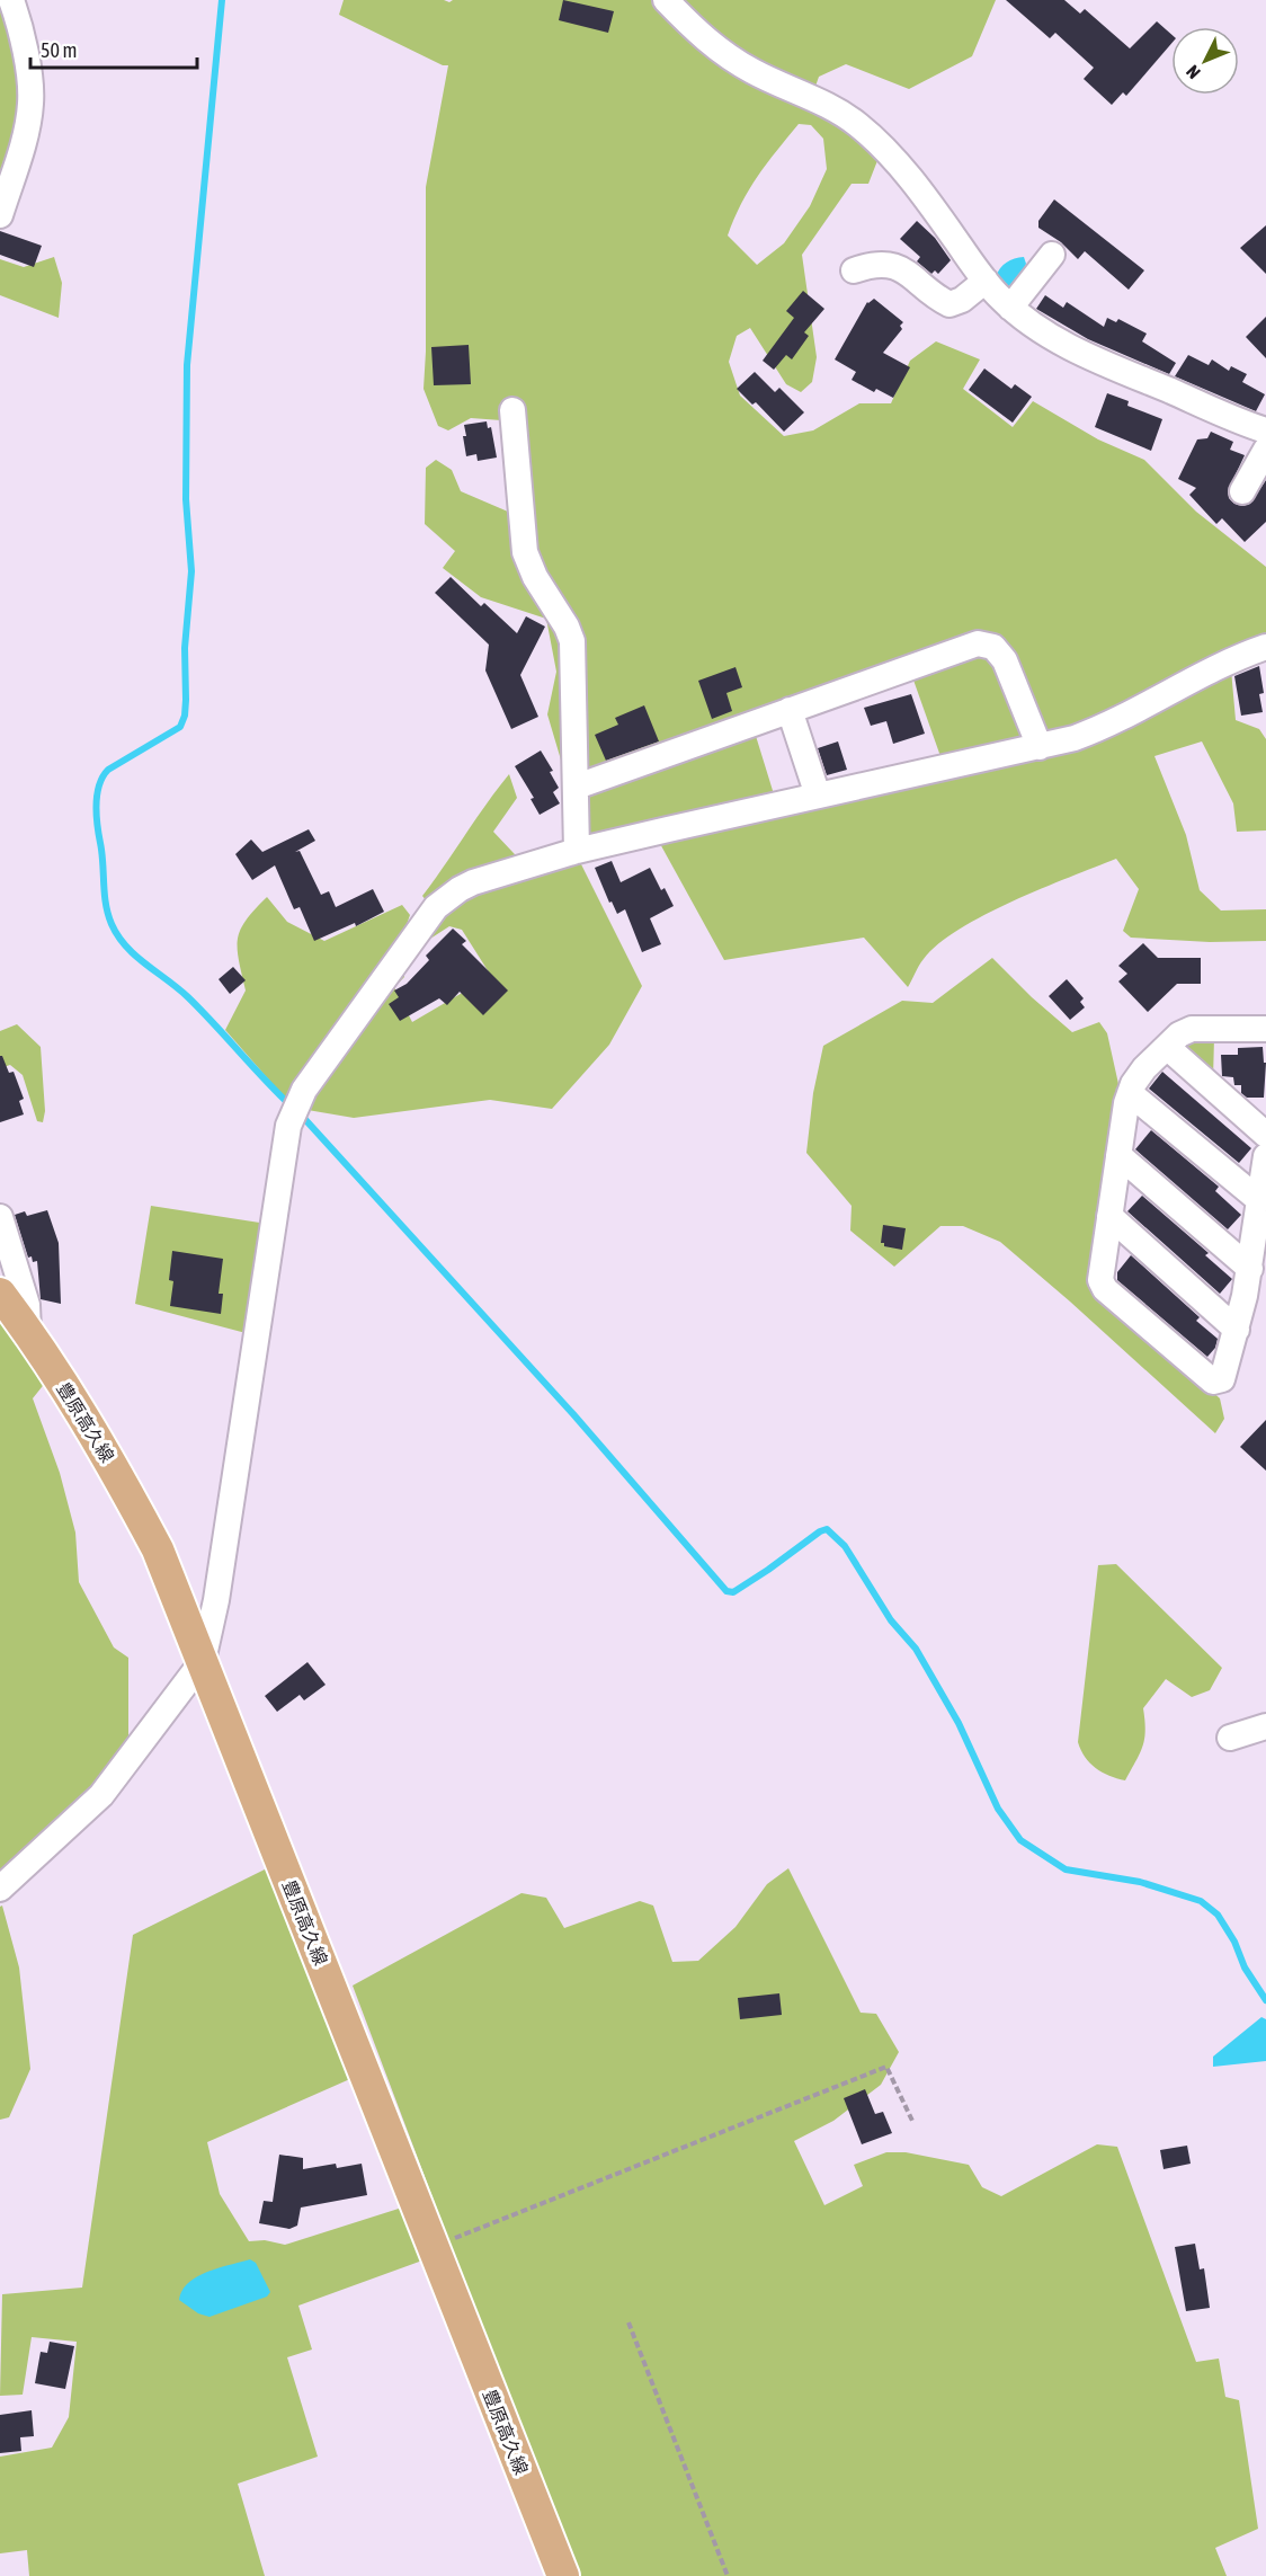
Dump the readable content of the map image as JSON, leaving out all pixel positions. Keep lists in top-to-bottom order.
{
  "streets": {
    "main road": ["豊原高久線"]
  },
  "scale_bar": "50 m",
  "north": "bottom left"
}
